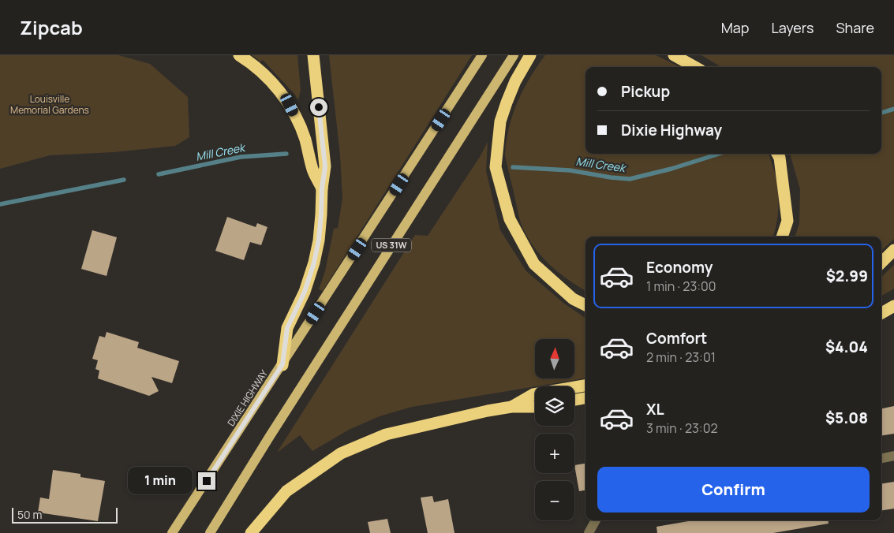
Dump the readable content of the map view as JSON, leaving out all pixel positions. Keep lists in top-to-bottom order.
{
  "streets": {
    "main road": ["US 31W", "DIXIE HIGHWAY"]
  },
  "water": ["Mill Creek"],
  "parks": ["Louisville Memorial Gardens"],
  "scale_bar": "50 m",
  "north": "top",
  "page": {
    "header": "Zipcab",
    "nav": ["Map", "Layers", "Share"],
    "banner": ["Pickup", "Dixie Highway"],
    "list": [
      {
        "name": "Economy",
        "note": "1 min · 23:00",
        "value": "$2.99"
      },
      {
        "name": "Comfort",
        "note": "2 min · 23:01",
        "value": "$4.04"
      },
      {
        "name": "XL",
        "note": "3 min · 23:02",
        "value": "$5.08"
      }
    ],
    "map_buttons": ["+", "−"],
    "buttons": "Confirm",
    "bubble": "1 min",
    "scale": "50 m"
  }
}
